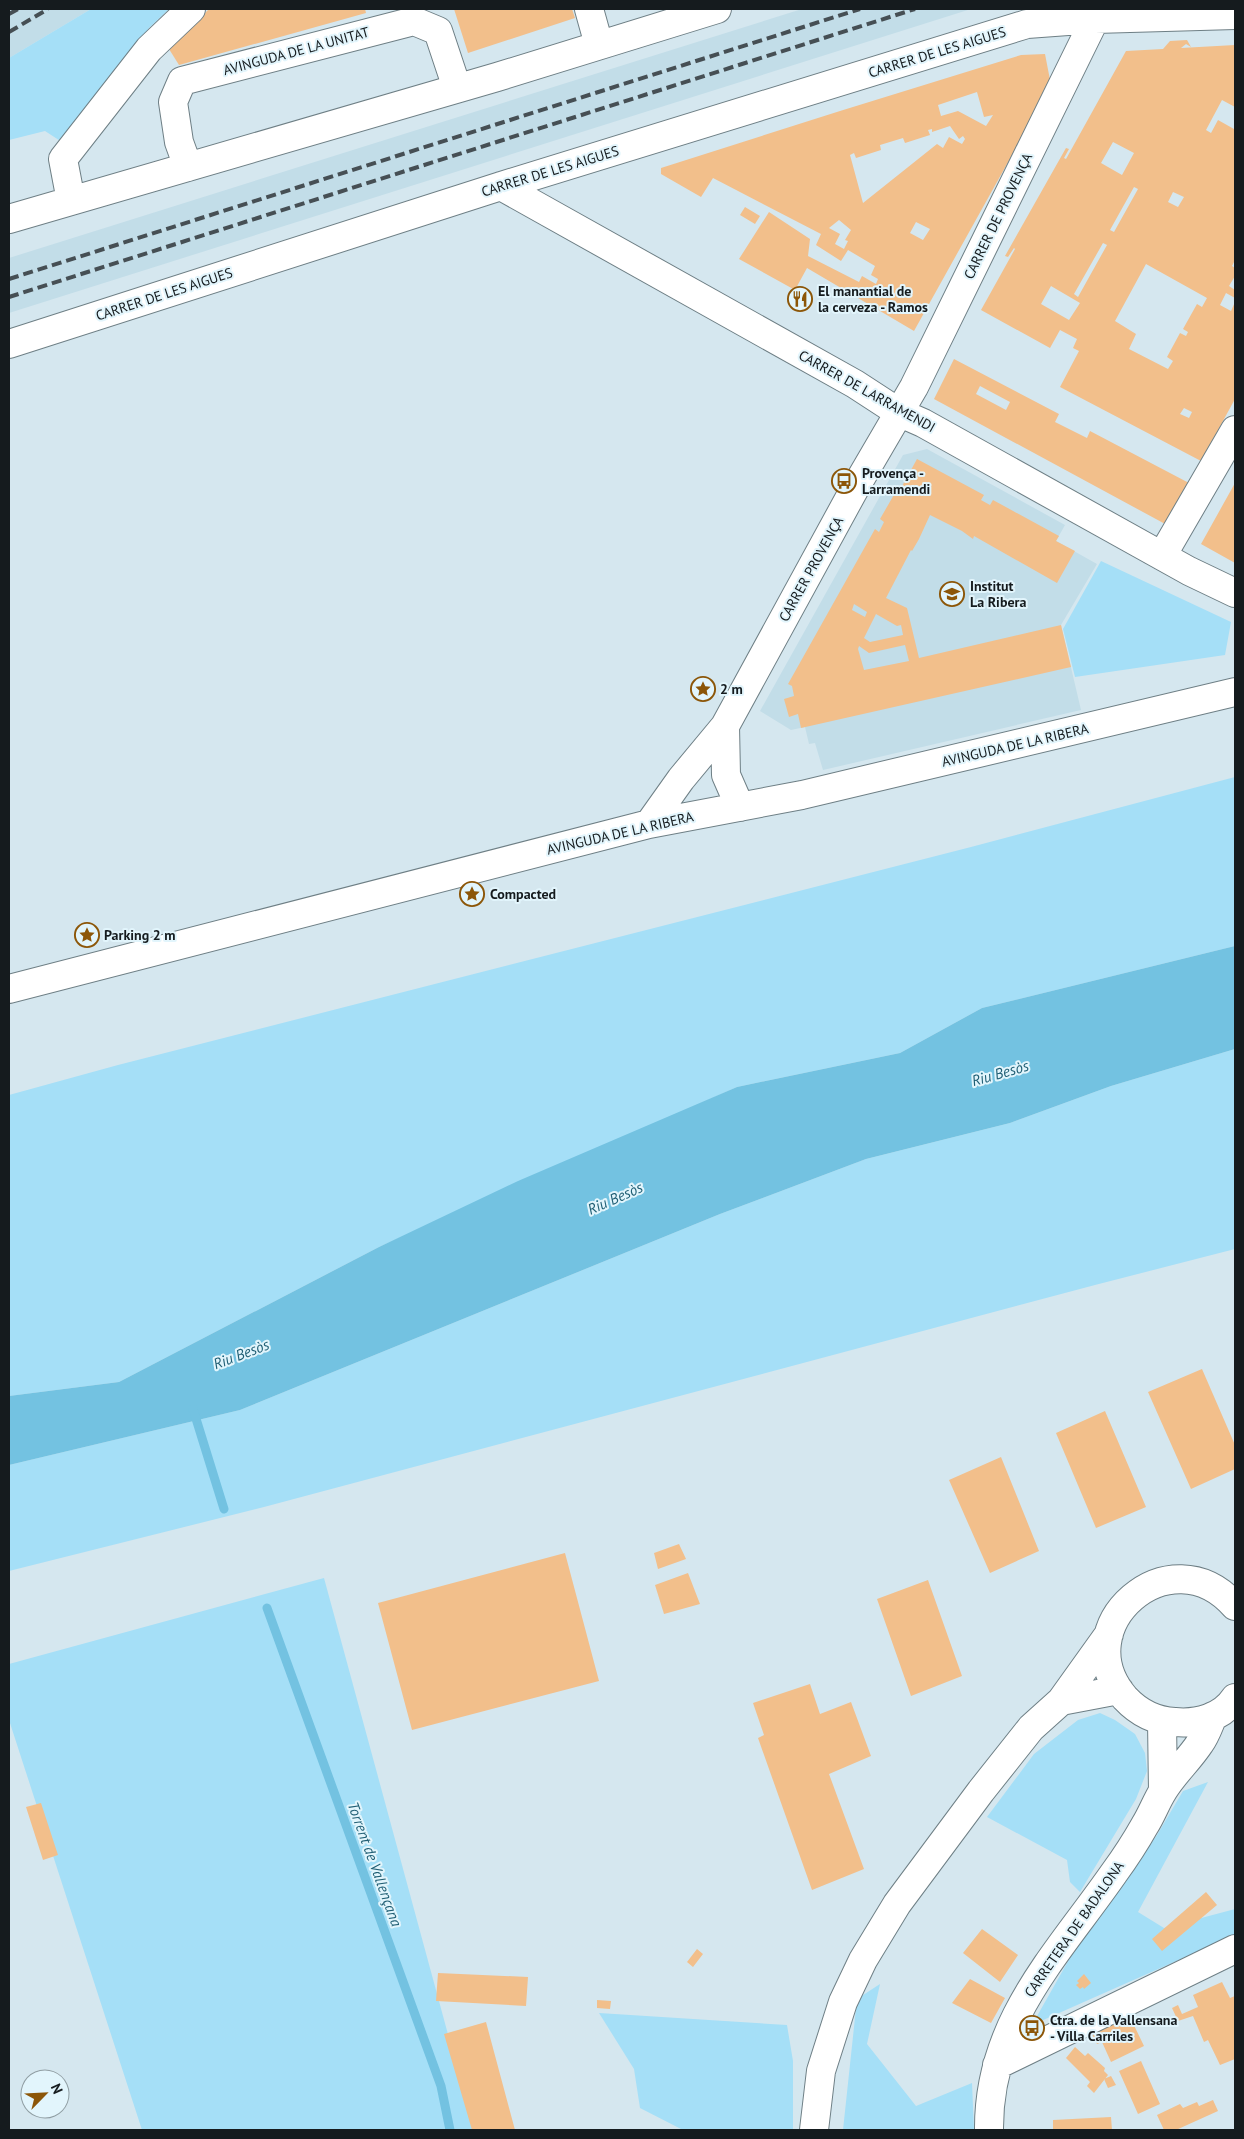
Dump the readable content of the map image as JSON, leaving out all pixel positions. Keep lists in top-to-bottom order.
{
  "streets": {
    "street": [
      "AVINGUDA DE LA UNITAT",
      "CARRER DE LES AIGUES",
      "CARRER DE PROVENÇA",
      "CARRER DE LARRAMENDI",
      "CARRER PROVENÇA",
      "AVINGUDA DE LA RIBERA",
      "CARRETERA DE BADALONA"
    ]
  },
  "crossings": [
    ["CARRER DE LES AIGUES", "CARRER DE PROVENÇA"],
    ["CARRER DE LES AIGUES", "CARRER DE LARRAMENDI"],
    ["CARRER DE PROVENÇA", "CARRER DE LARRAMENDI"],
    ["CARRER DE PROVENÇA", "CARRER PROVENÇA"],
    ["CARRER DE LARRAMENDI", "CARRER PROVENÇA"],
    ["CARRER PROVENÇA", "AVINGUDA DE LA RIBERA"]
  ],
  "water": ["Riu Besòs", "Torrent de Vallençana"],
  "places": {
    "restaurant": ["El manantial de la cerveza - Ramos"],
    "bus stop": ["Provença - Larramendi", "Ctra. de la Vallensana - Villa Carriles"],
    "school or university": ["Institut La Ribera"],
    "place": ["2 m", "Compacted", "Parking 2 m"]
  },
  "north": "top right"
}
